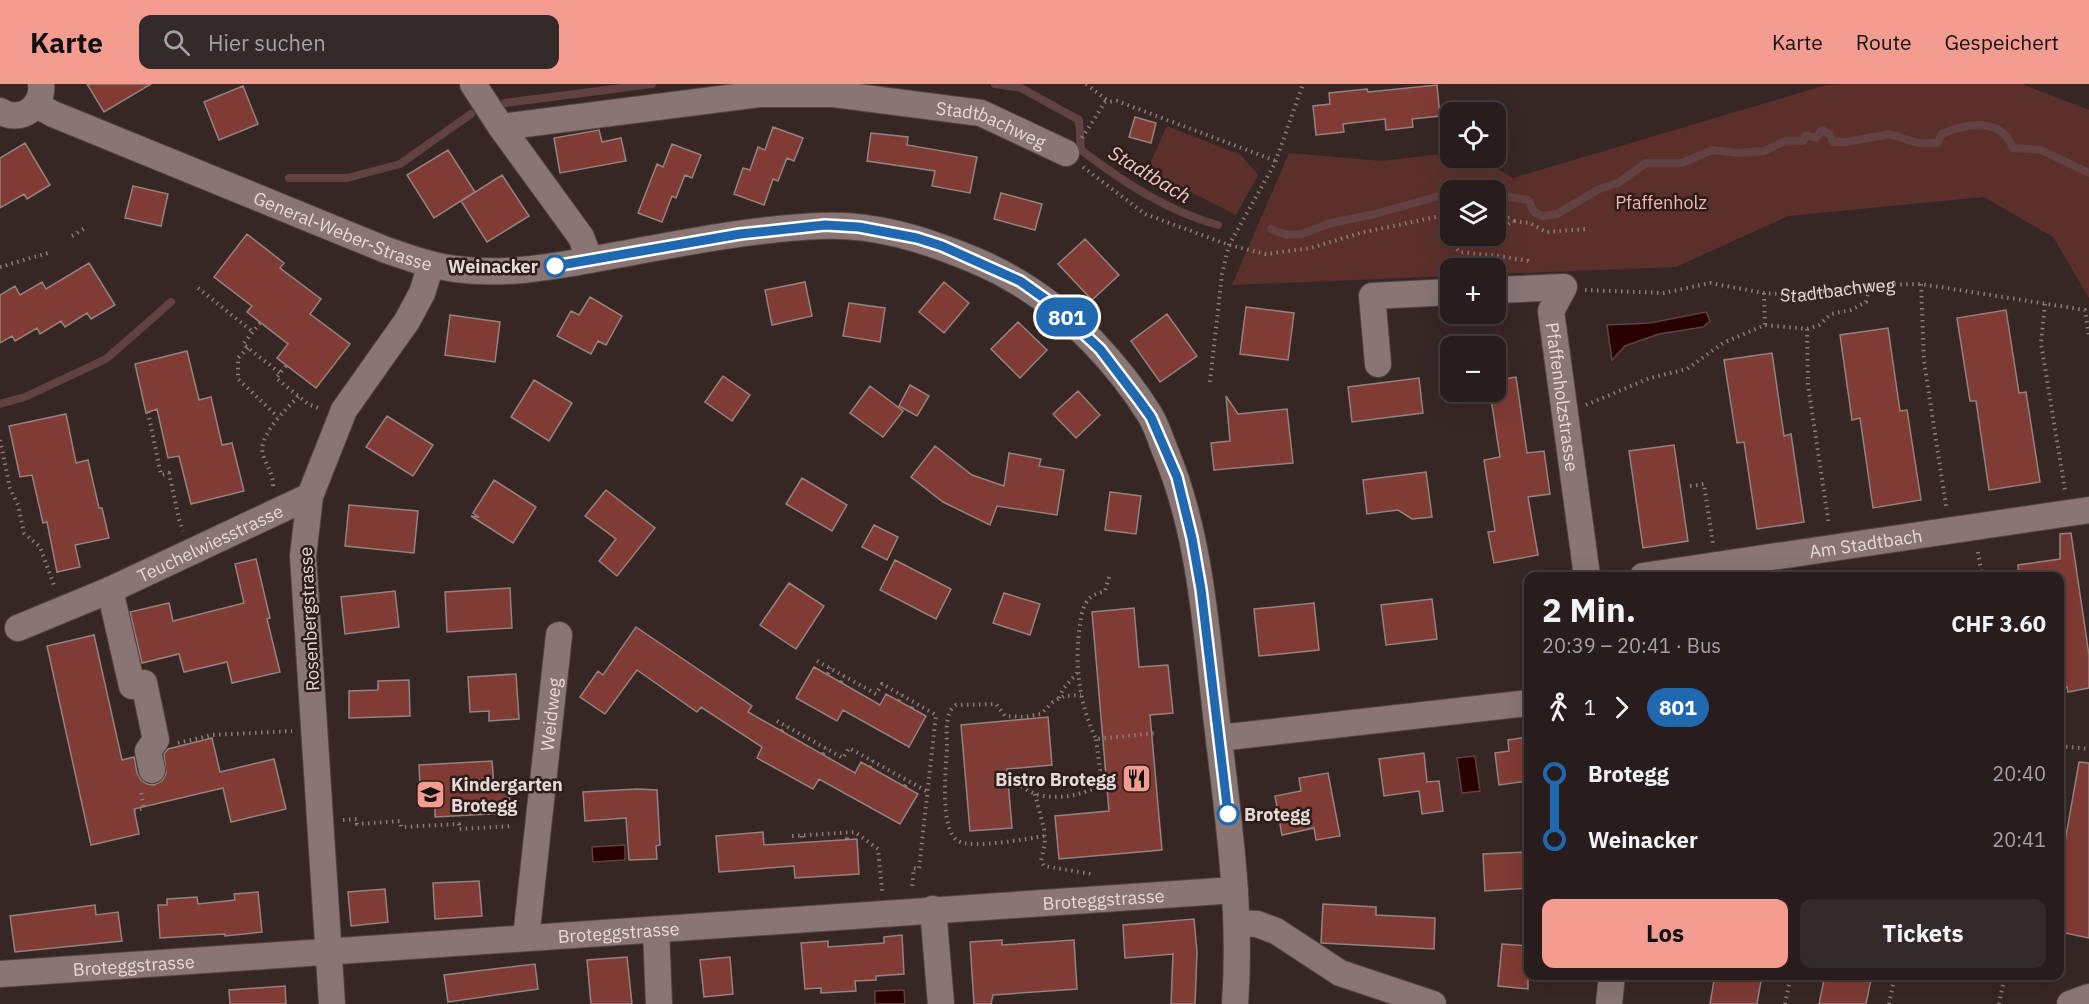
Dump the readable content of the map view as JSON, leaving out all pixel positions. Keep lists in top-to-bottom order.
{
  "streets": {
    "street": [
      "Stadtbachweg",
      "General-Weber-Strasse",
      "Pfaffenholzstrasse",
      "Teuchelwiesstrasse",
      "Am Stadtbach",
      "Rosenbergstrasse",
      "Weidweg",
      "Broteggstrasse"
    ]
  },
  "crossings": [
    ["Stadtbachweg", "Pfaffenholzstrasse"],
    ["General-Weber-Strasse", "Rosenbergstrasse"],
    ["General-Weber-Strasse", "Broteggstrasse"],
    ["Teuchelwiesstrasse", "Rosenbergstrasse"],
    ["Rosenbergstrasse", "Broteggstrasse"],
    ["Weidweg", "Broteggstrasse"]
  ],
  "water": ["Stadtbach"],
  "parks": ["Pfaffenholz"],
  "places": {
    "other": ["Weinacker", "Brotegg"],
    "restaurant": ["Bistro Brotegg"],
    "school or university": ["Kindergarten Brotegg"]
  },
  "lines": ["bus line 801"],
  "page": {
    "header": "Karte",
    "search": "Hier suchen",
    "nav": ["Karte", "Route", "Gespeichert"],
    "on_map": "801",
    "map_buttons": ["+", "−"],
    "heading": ["2 Min.", "20:39 – 20:41 · Bus", "CHF 3.60"],
    "legs": ["1", "801"],
    "list": [
      {
        "name": "Brotegg",
        "value": "20:40"
      },
      {
        "name": "Weinacker",
        "value": "20:41"
      }
    ],
    "buttons": ["Los", "Tickets"]
  }
}
